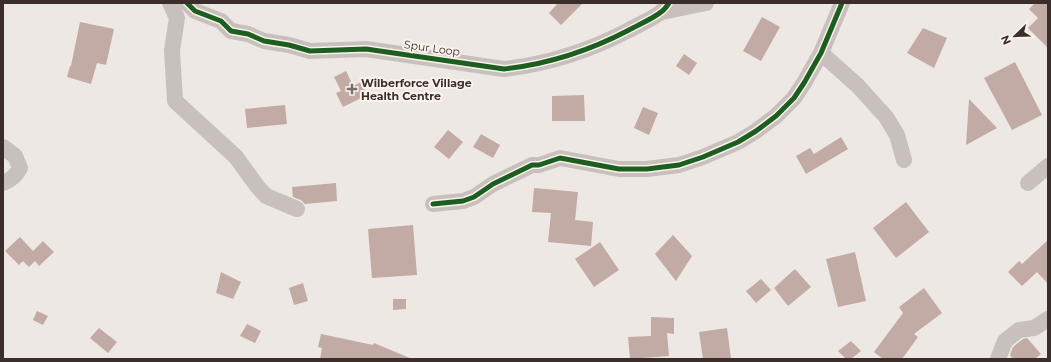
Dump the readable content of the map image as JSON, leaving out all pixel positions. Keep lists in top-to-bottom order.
{
  "streets": {
    "street": ["Spur Loop"]
  },
  "places": {
    "health": ["Wilberforce Village Health Centre"]
  },
  "north": "bottom left"
}
